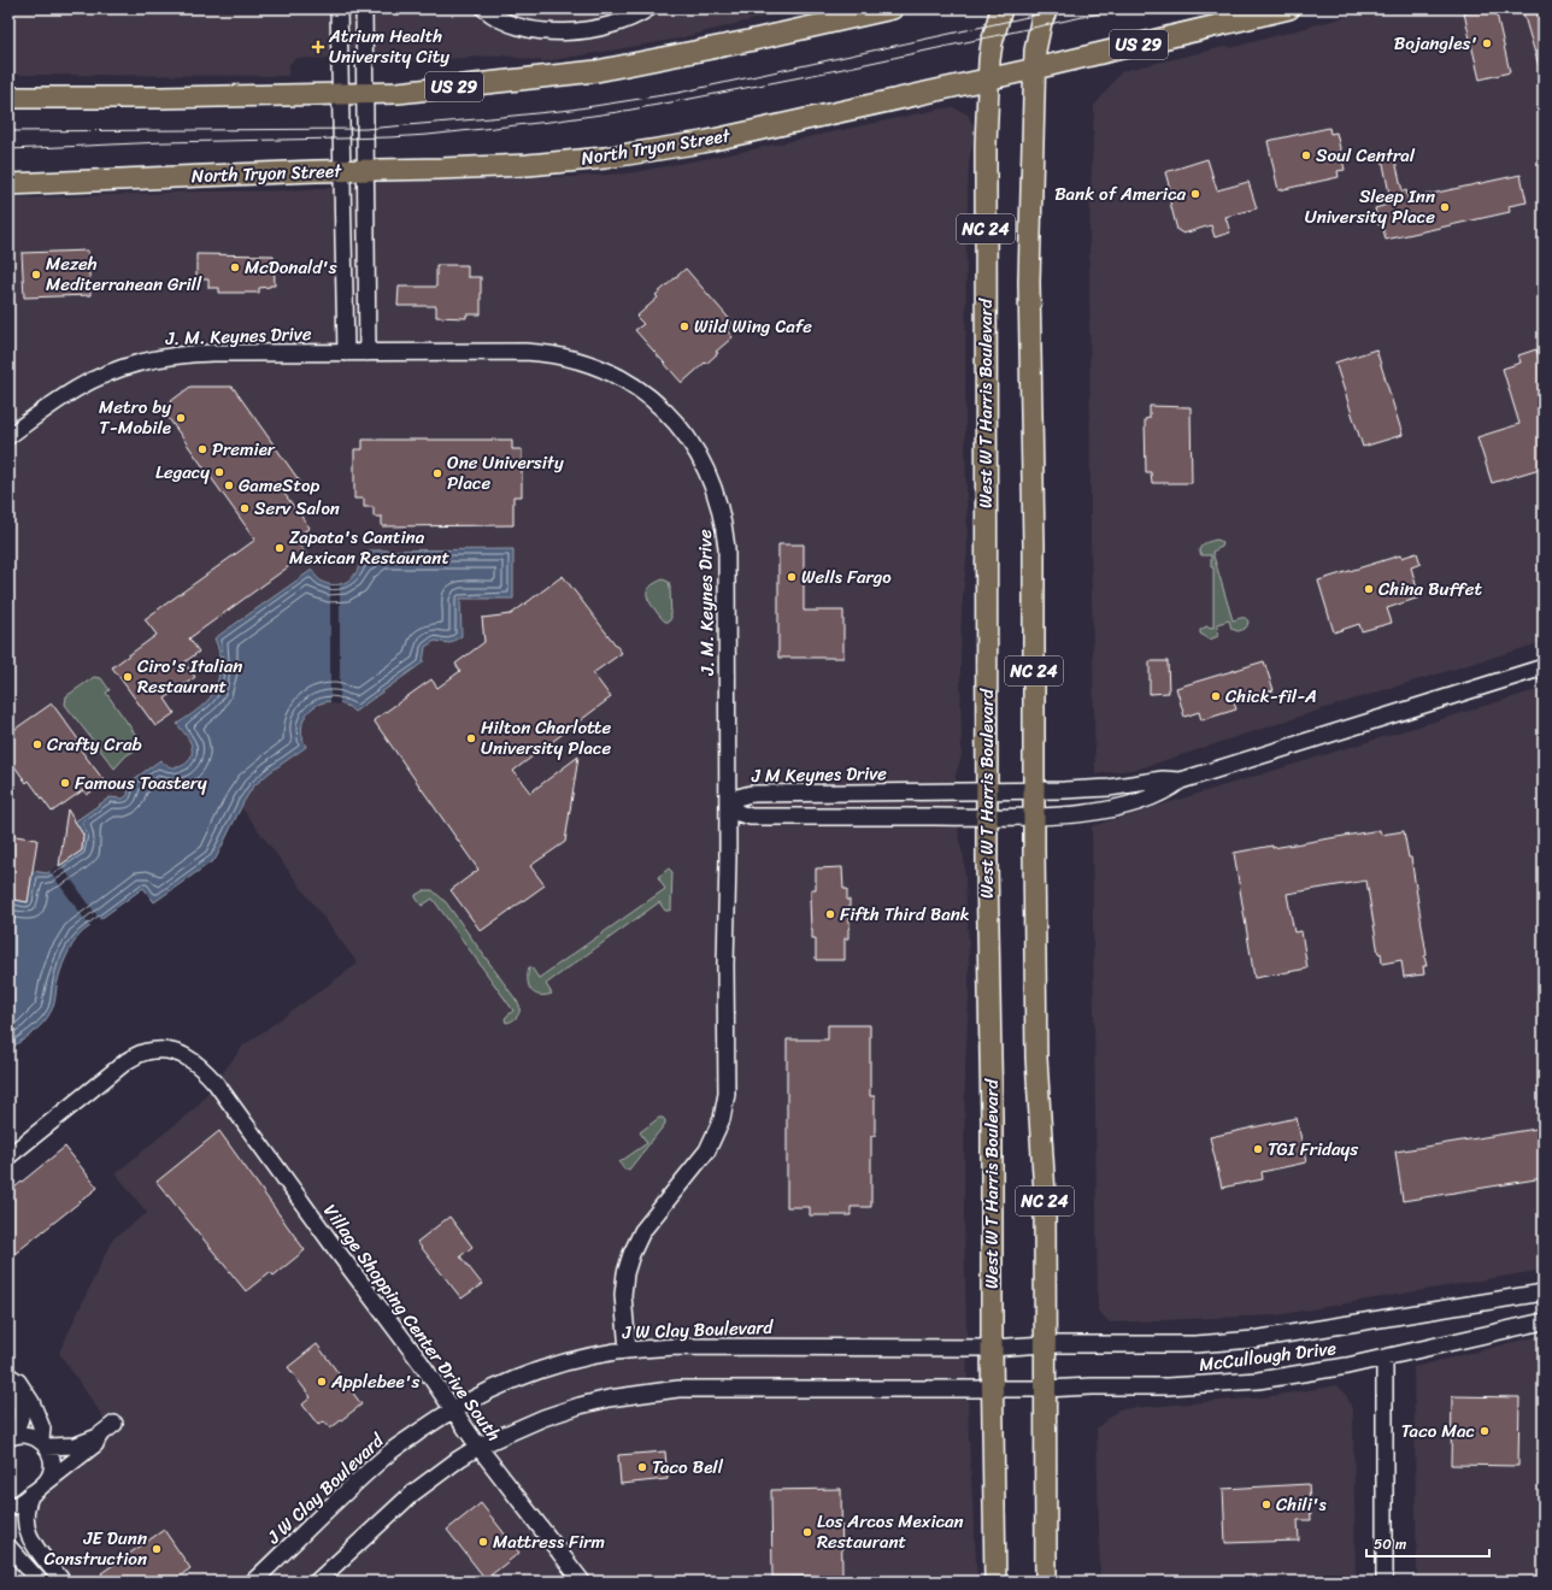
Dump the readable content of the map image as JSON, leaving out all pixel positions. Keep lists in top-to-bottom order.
{
  "streets": {
    "main road": [
      "US 29",
      "North Tryon Street",
      "NC 24",
      "West W T Harris Boulevard"
    ],
    "street": [
      "J. M. Keynes Drive",
      "J M Keynes Drive",
      "Village Shopping Center Drive South",
      "J W Clay Boulevard",
      "McCullough Drive"
    ]
  },
  "crossings": [
    ["North Tryon Street", "NC 24"],
    ["North Tryon Street", "West W T Harris Boulevard"],
    ["NC 24", "J M Keynes Drive"],
    ["NC 24", "J W Clay Boulevard"],
    ["NC 24", "McCullough Drive"],
    ["J. M. Keynes Drive", "J M Keynes Drive"],
    ["J. M. Keynes Drive", "J W Clay Boulevard"],
    ["West W T Harris Boulevard", "J M Keynes Drive"],
    ["West W T Harris Boulevard", "J W Clay Boulevard"],
    ["West W T Harris Boulevard", "McCullough Drive"],
    ["Village Shopping Center Drive South", "J W Clay Boulevard"],
    ["J W Clay Boulevard", "McCullough Drive"]
  ],
  "places": {
    "other": [
      "Bojangles'",
      "Soul Central",
      "Bank of America",
      "Sleep Inn University Place",
      "McDonald's",
      "Mezeh Mediterranean Grill",
      "Wild Wing Cafe",
      "Metro by T-Mobile",
      "Premier",
      "Legacy",
      "One University Place",
      "GameStop",
      "Serv Salon",
      "Zapata's Cantina Mexican Restaurant",
      "Wells Fargo",
      "China Buffet",
      "Ciro's Italian Restaurant",
      "Chick-fil-A",
      "Hilton Charlotte University Place",
      "Crafty Crab",
      "Famous Toastery",
      "Fifth Third Bank",
      "TGI Fridays",
      "Applebee's",
      "Taco Mac",
      "Taco Bell",
      "Chili's",
      "Los Arcos Mexican Restaurant",
      "Mattress Firm",
      "JE Dunn Construction"
    ],
    "health": ["Atrium Health University City"]
  },
  "scale_bar": "50 m"
}
